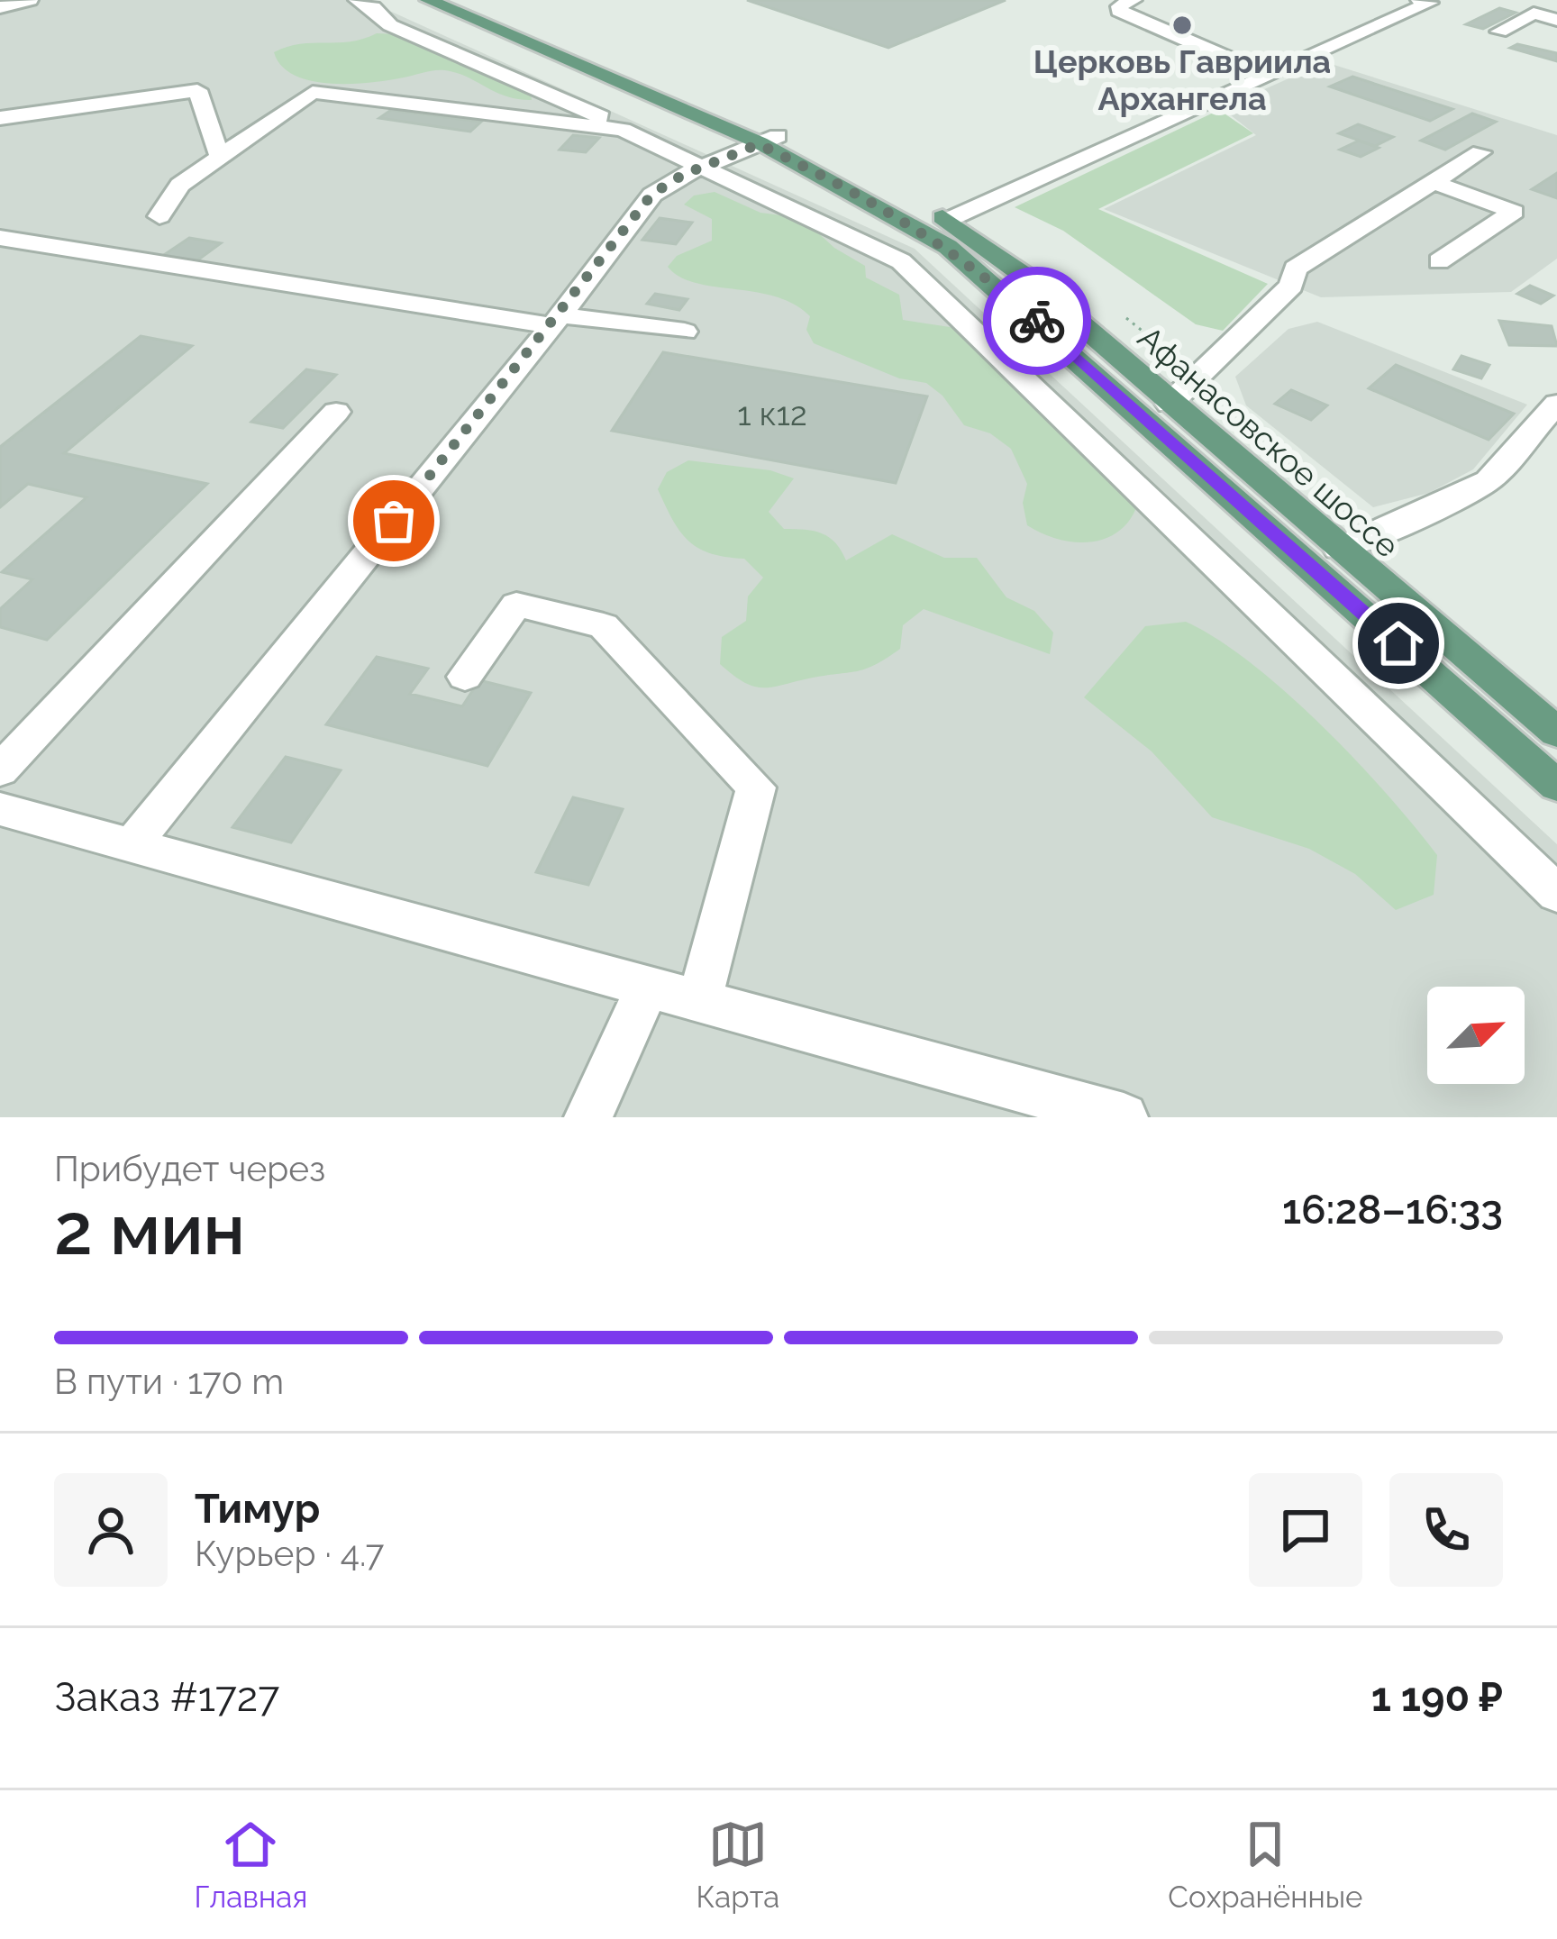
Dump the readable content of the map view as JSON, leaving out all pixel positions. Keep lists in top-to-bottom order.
{
  "streets": {
    "main road": ["Афанасовское шоссе"]
  },
  "places": ["Церковь Гавриила Архангела"],
  "house_numbers": ["1 к12"],
  "north": "top right",
  "page": {
    "heading": ["2 мин", "Прибудет через", "16:28–16:33"],
    "panel": [
      "Тимур",
      "Курьер · 4.7",
      "Заказ #1727",
      "1 190 ₽"
    ],
    "bar": "В пути · 170 m",
    "tabs": ["Главная", "Карта", "Сохранённые"]
  }
}
